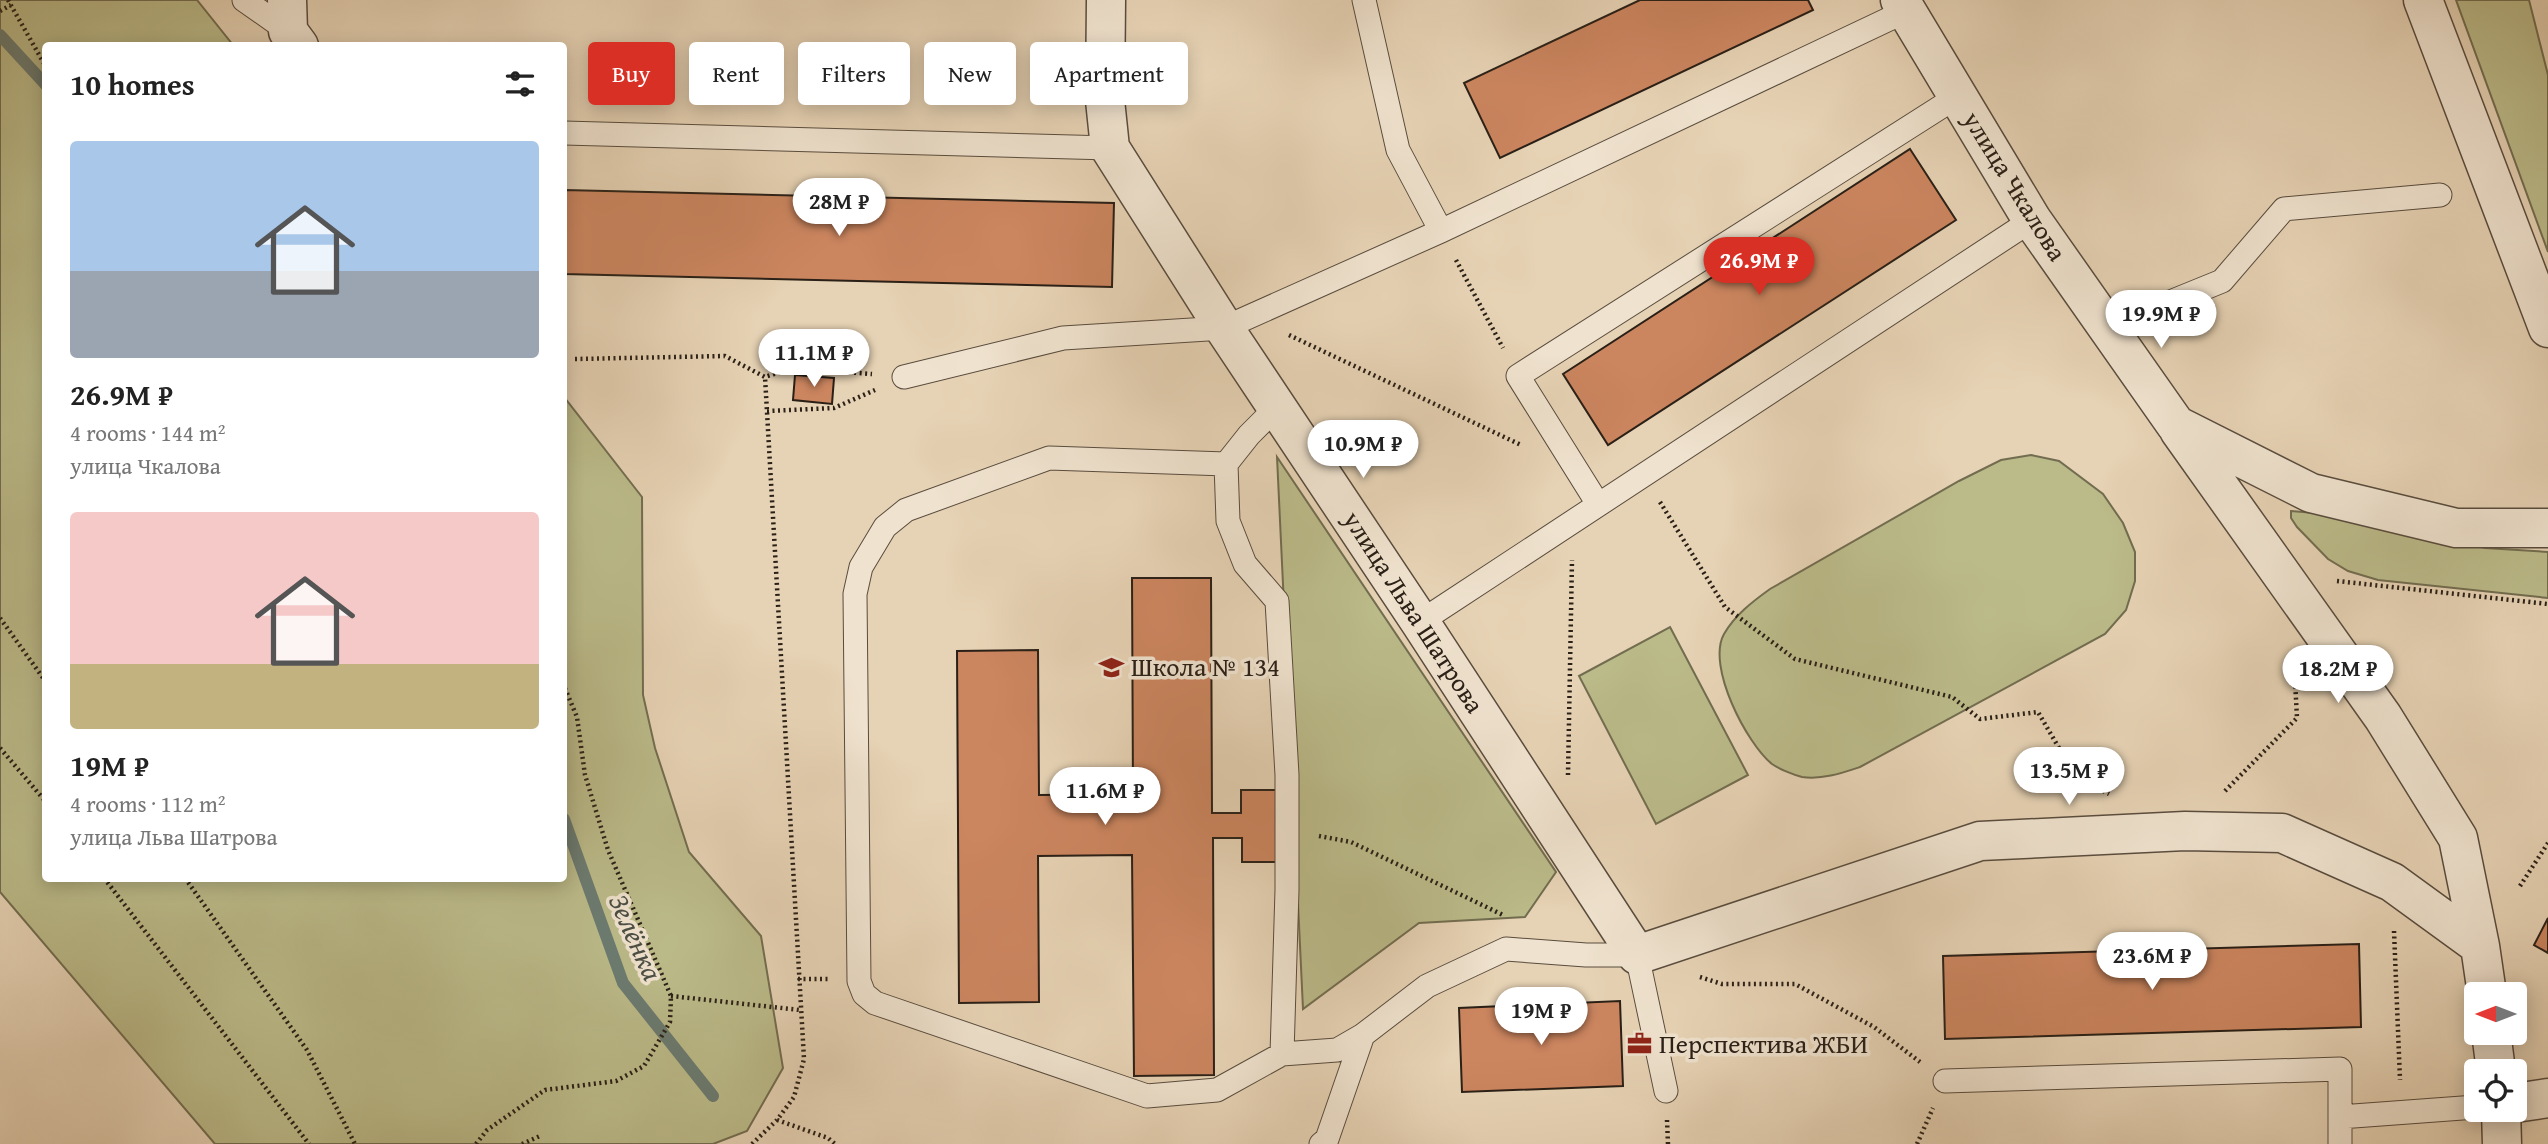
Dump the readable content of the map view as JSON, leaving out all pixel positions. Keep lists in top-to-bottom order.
{
  "streets": {
    "street": ["улица Чкалова", "улица Льва Шатрова"]
  },
  "water": ["Зелёнка"],
  "places": {
    "school or university": ["Школа № 134"],
    "office": ["Перспектива ЖБИ"]
  },
  "north": "left",
  "page": {
    "chip": [
      "Buy",
      "Rent",
      "Filters",
      "New",
      "Apartment"
    ],
    "heading": "10 homes",
    "list": [
      {
        "name": "26.9M ₽",
        "note": "4 rooms · 144 m² · улица Чкалова"
      },
      {
        "name": "19M ₽",
        "note": "4 rooms · 112 m² · улица Льва Шатрова"
      }
    ],
    "price": [
      "28M ₽",
      "26.9M ₽",
      "19.9M ₽",
      "11.1M ₽",
      "10.9M ₽",
      "18.2M ₽",
      "13.5M ₽",
      "11.6M ₽",
      "23.6M ₽",
      "19M ₽"
    ]
  }
}
